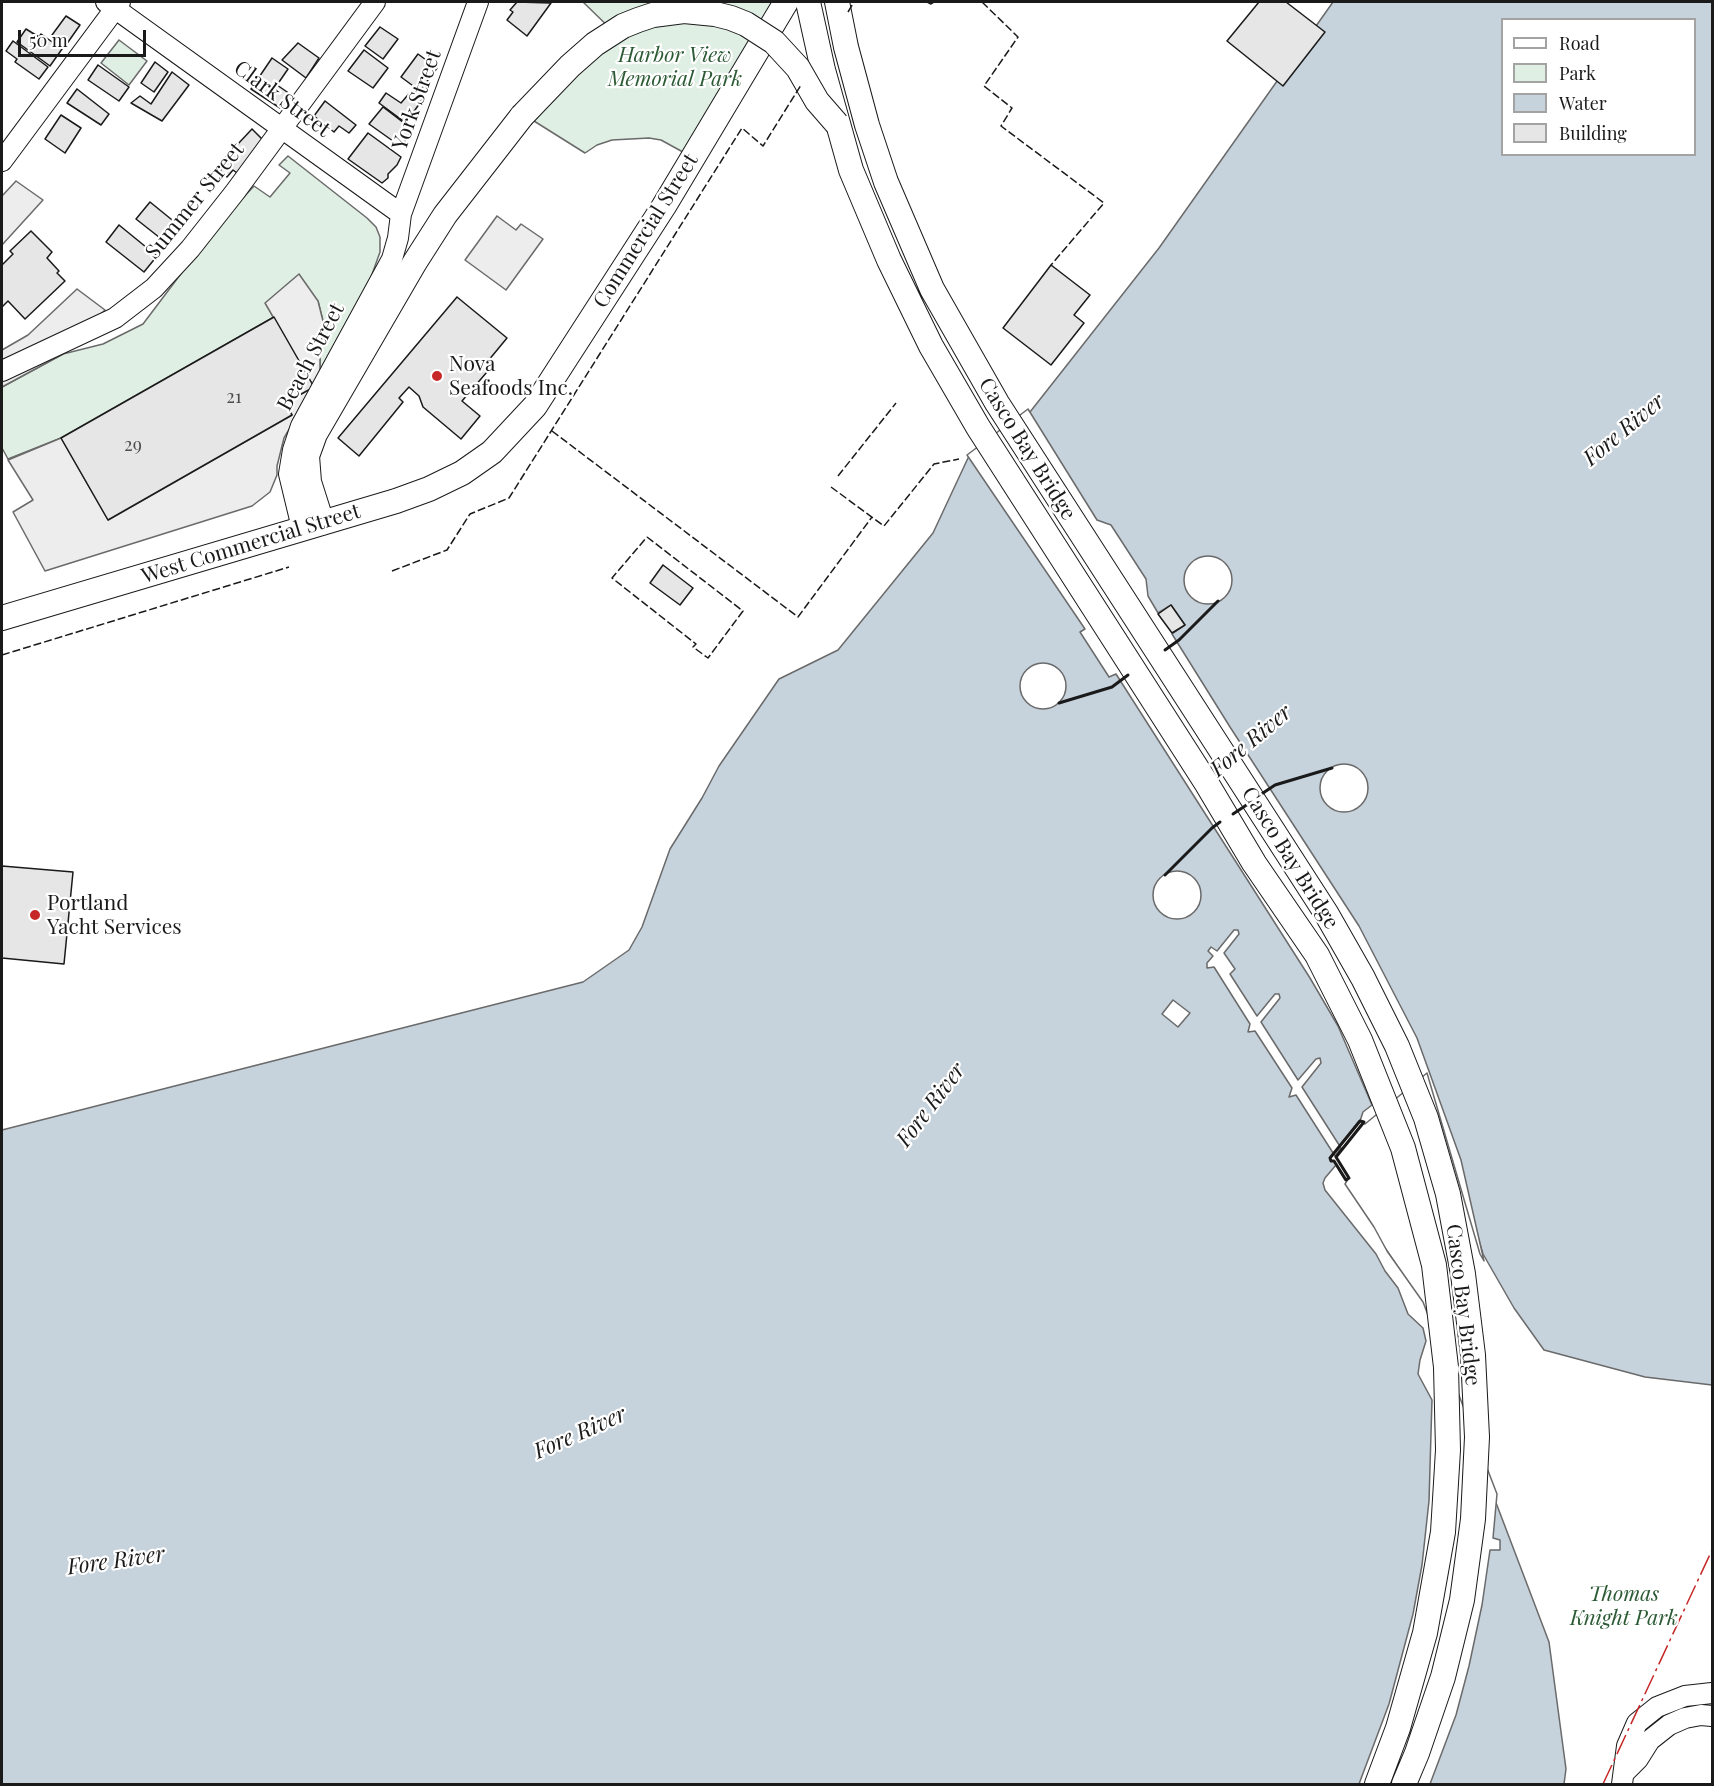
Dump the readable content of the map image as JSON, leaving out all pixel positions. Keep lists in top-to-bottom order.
{
  "streets": {
    "main road": ["Commercial Street", "Casco Bay Bridge", "West Commercial Street"],
    "street": [
      "Clark Street",
      "York Street",
      "Summer Street",
      "Beach Street"
    ]
  },
  "crossings": [
    ["Clark Street", "York Street"],
    ["Clark Street", "Summer Street"],
    ["Clark Street", "Beach Street"],
    ["York Street", "Beach Street"],
    ["Commercial Street", "West Commercial Street"],
    ["Beach Street", "West Commercial Street"]
  ],
  "water": ["Fore River"],
  "parks": ["Harbor View Memorial Park", "Thomas Knight Park"],
  "places": ["Nova Seafoods Inc.", "Portland Yacht Services"],
  "house_numbers": ["21", "29"],
  "legend": [
    "Road",
    "Park",
    "Water",
    "Building"
  ],
  "scale_bar": "50 m"
}
